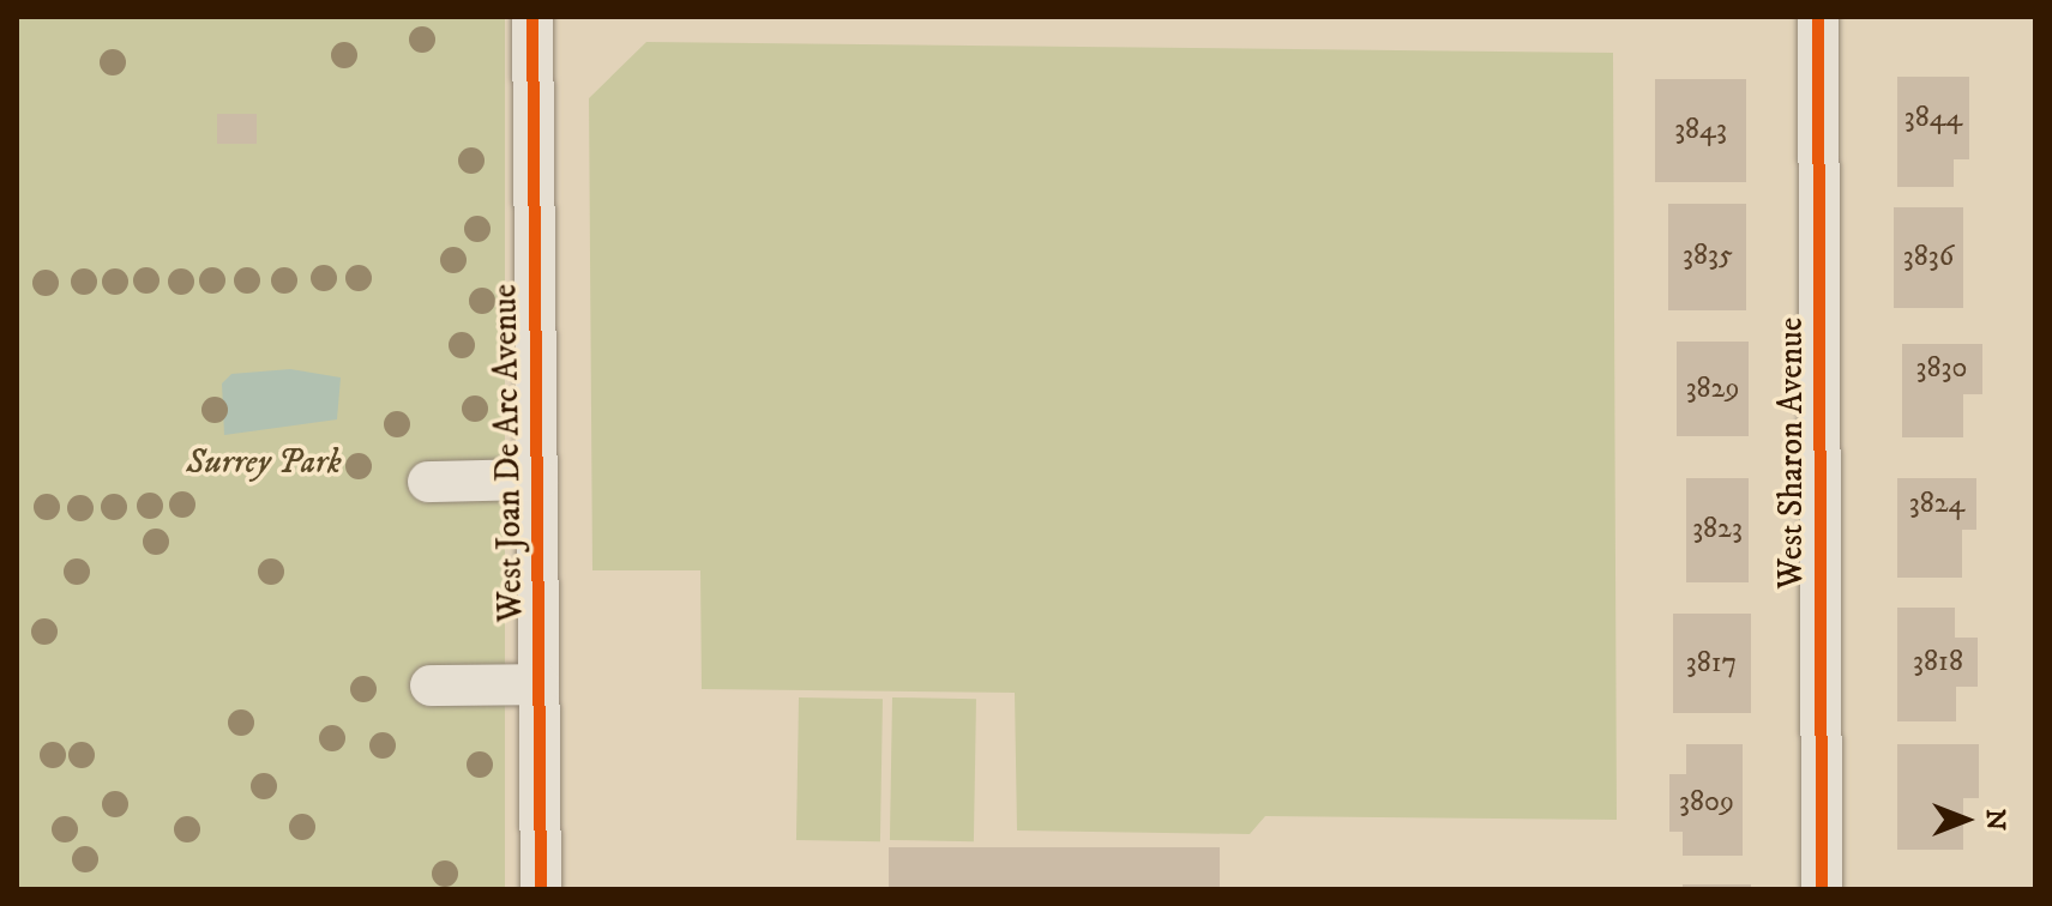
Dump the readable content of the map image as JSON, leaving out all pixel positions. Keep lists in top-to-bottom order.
{
  "streets": {
    "street": ["West Joan De Arc Avenue", "West Sharon Avenue"]
  },
  "parks": ["Surrey Park"],
  "house_numbers": [
    "3844",
    "3843",
    "3835",
    "3836",
    "3830",
    "3829",
    "3824",
    "3823",
    "3818",
    "3817",
    "3809"
  ],
  "north": "right"
}
